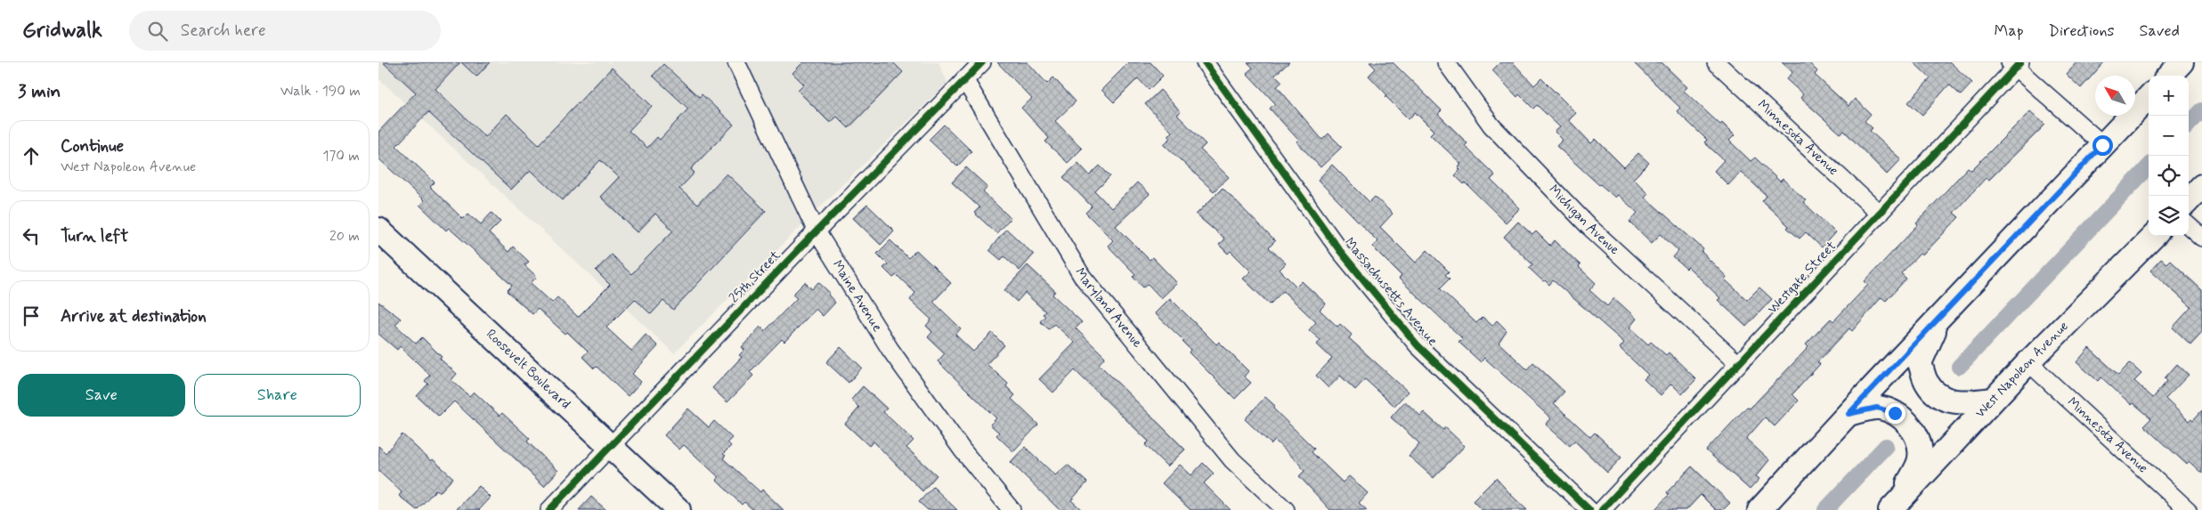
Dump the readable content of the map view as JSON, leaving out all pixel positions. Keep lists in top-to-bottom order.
{
  "streets": {
    "main road": ["Roosevelt Boulevard", "West Napoleon Avenue"],
    "street": [
      "Minnesota Avenue",
      "Michigan Avenue",
      "25th Street",
      "Westgate Street",
      "Massachusetts Avenue",
      "Maine Avenue",
      "Maryland Avenue"
    ]
  },
  "crossings": [
    ["Minnesota Avenue", "Westgate Street"],
    ["Minnesota Avenue", "West Napoleon Avenue"],
    ["Michigan Avenue", "Westgate Street"],
    ["25th Street", "Maine Avenue"],
    ["25th Street", "Maryland Avenue"],
    ["25th Street", "Roosevelt Boulevard"]
  ],
  "north": "top left",
  "page": {
    "header": "Gridwalk",
    "search": "Search here",
    "nav": ["Map", "Directions", "Saved"],
    "heading": ["3 min", "Walk · 190 m"],
    "map_buttons": ["+", "−"],
    "list": [
      ["Continue", "West Napoleon Avenue", "170 m"],
      ["Turn left", "20 m"],
      "Arrive at destination"
    ],
    "buttons": ["Save", "Share"]
  }
}
